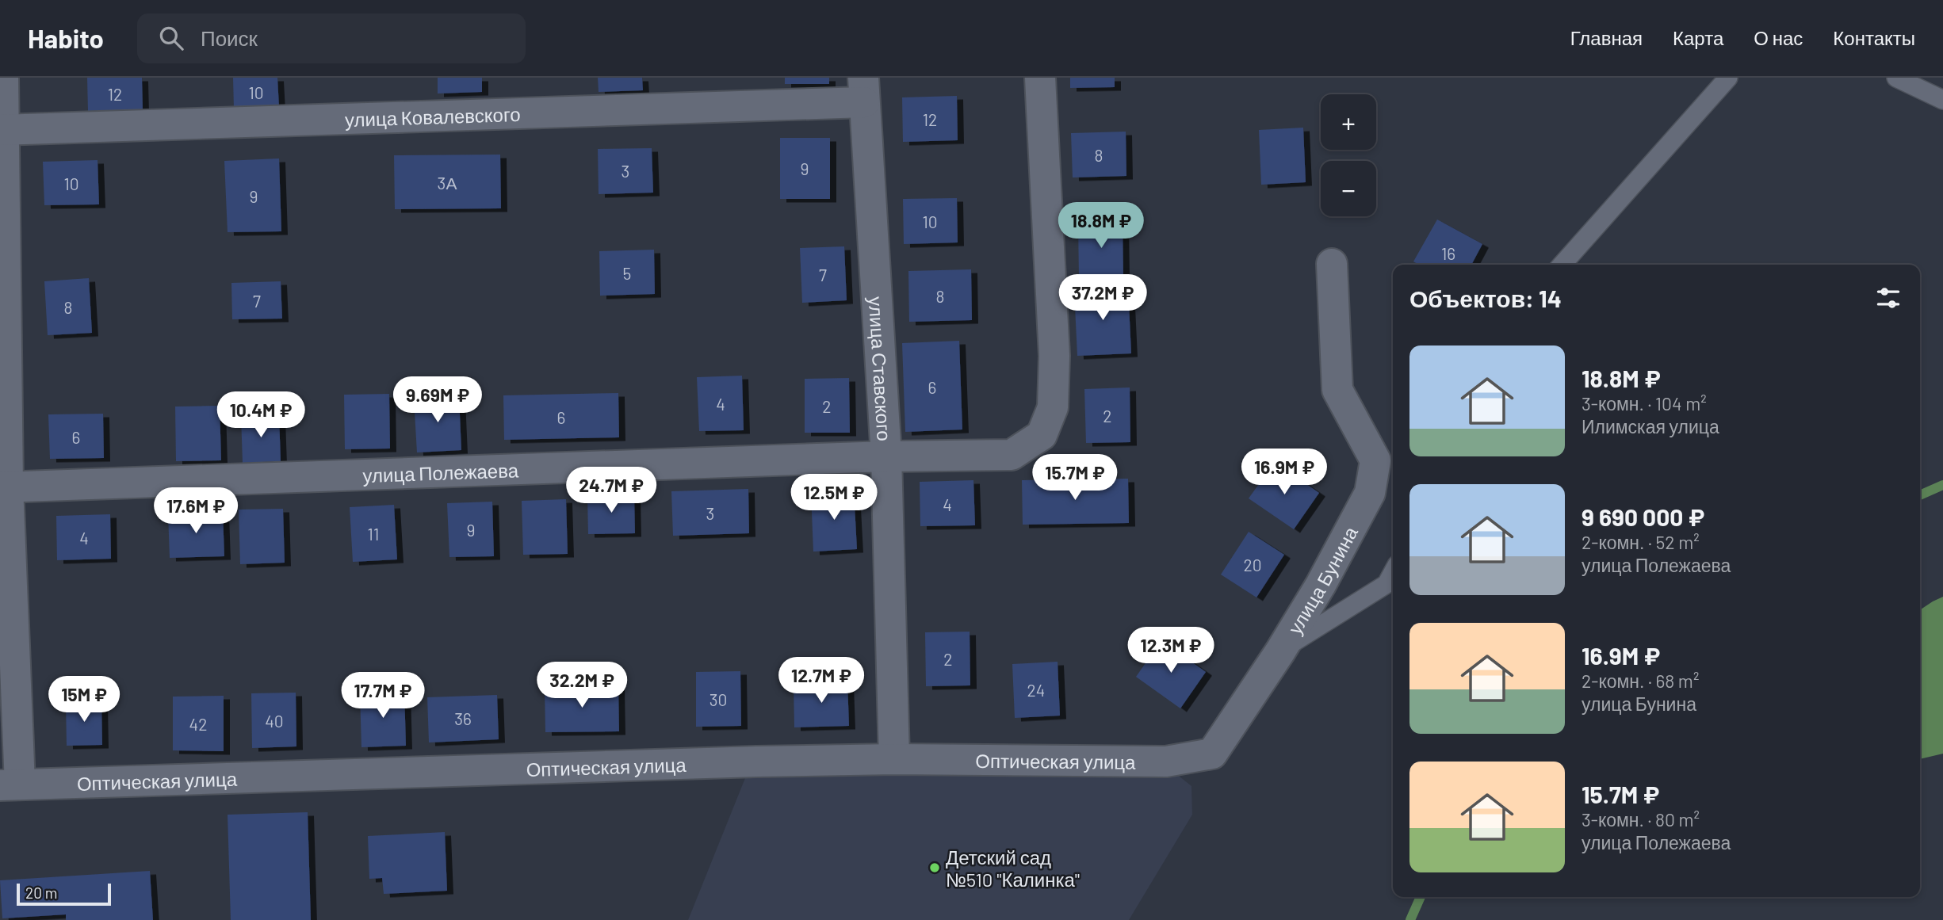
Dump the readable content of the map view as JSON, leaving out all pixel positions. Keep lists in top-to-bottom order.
{
  "streets": {
    "street": [
      "улица Ковалевского",
      "улица Ставского",
      "улица Полежаева",
      "улица Бунина",
      "Оптическая улица"
    ]
  },
  "crossings": [
    ["улица Ковалевского", "улица Ставского"],
    ["улица Ставского", "улица Полежаева"],
    ["улица Ставского", "Оптическая улица"],
    ["улица Бунина", "Оптическая улица"]
  ],
  "places": ["Детский сад №510 \"Калинка\""],
  "house_numbers": [
    "10",
    "12",
    "12",
    "8",
    "9",
    "3",
    "3А",
    "10",
    "9",
    "10",
    "16",
    "5",
    "7",
    "8",
    "7",
    "8",
    "6",
    "4",
    "2",
    "2",
    "6",
    "6",
    "4",
    "3",
    "9",
    "11",
    "4",
    "20",
    "2",
    "24",
    "30",
    "36",
    "40",
    "42"
  ],
  "scale_bar": "20 m",
  "page": {
    "header": "Habito",
    "search": "Поиск",
    "nav": [
      "Главная",
      "Карта",
      "О нас",
      "Контакты"
    ],
    "map_buttons": ["+", "−"],
    "price": [
      "18.8M ₽",
      "37.2M ₽",
      "9.69M ₽",
      "10.4M ₽",
      "16.9M ₽",
      "15.7M ₽",
      "24.7M ₽",
      "12.5M ₽",
      "17.6M ₽",
      "12.3M ₽",
      "12.7M ₽",
      "32.2M ₽",
      "17.7M ₽",
      "15M ₽"
    ],
    "heading": "Объектов: 14",
    "list": [
      {
        "name": "18.8M ₽",
        "note": "3-комн. · 104 m² · Илимская улица"
      },
      {
        "name": "9 690 000 ₽",
        "note": "2-комн. · 52 m² · улица Полежаева"
      },
      {
        "name": "16.9M ₽",
        "note": "2-комн. · 68 m² · улица Бунина"
      },
      {
        "name": "15.7M ₽",
        "note": "3-комн. · 80 m² · улица Полежаева"
      }
    ],
    "scale": "20 m"
  }
}
